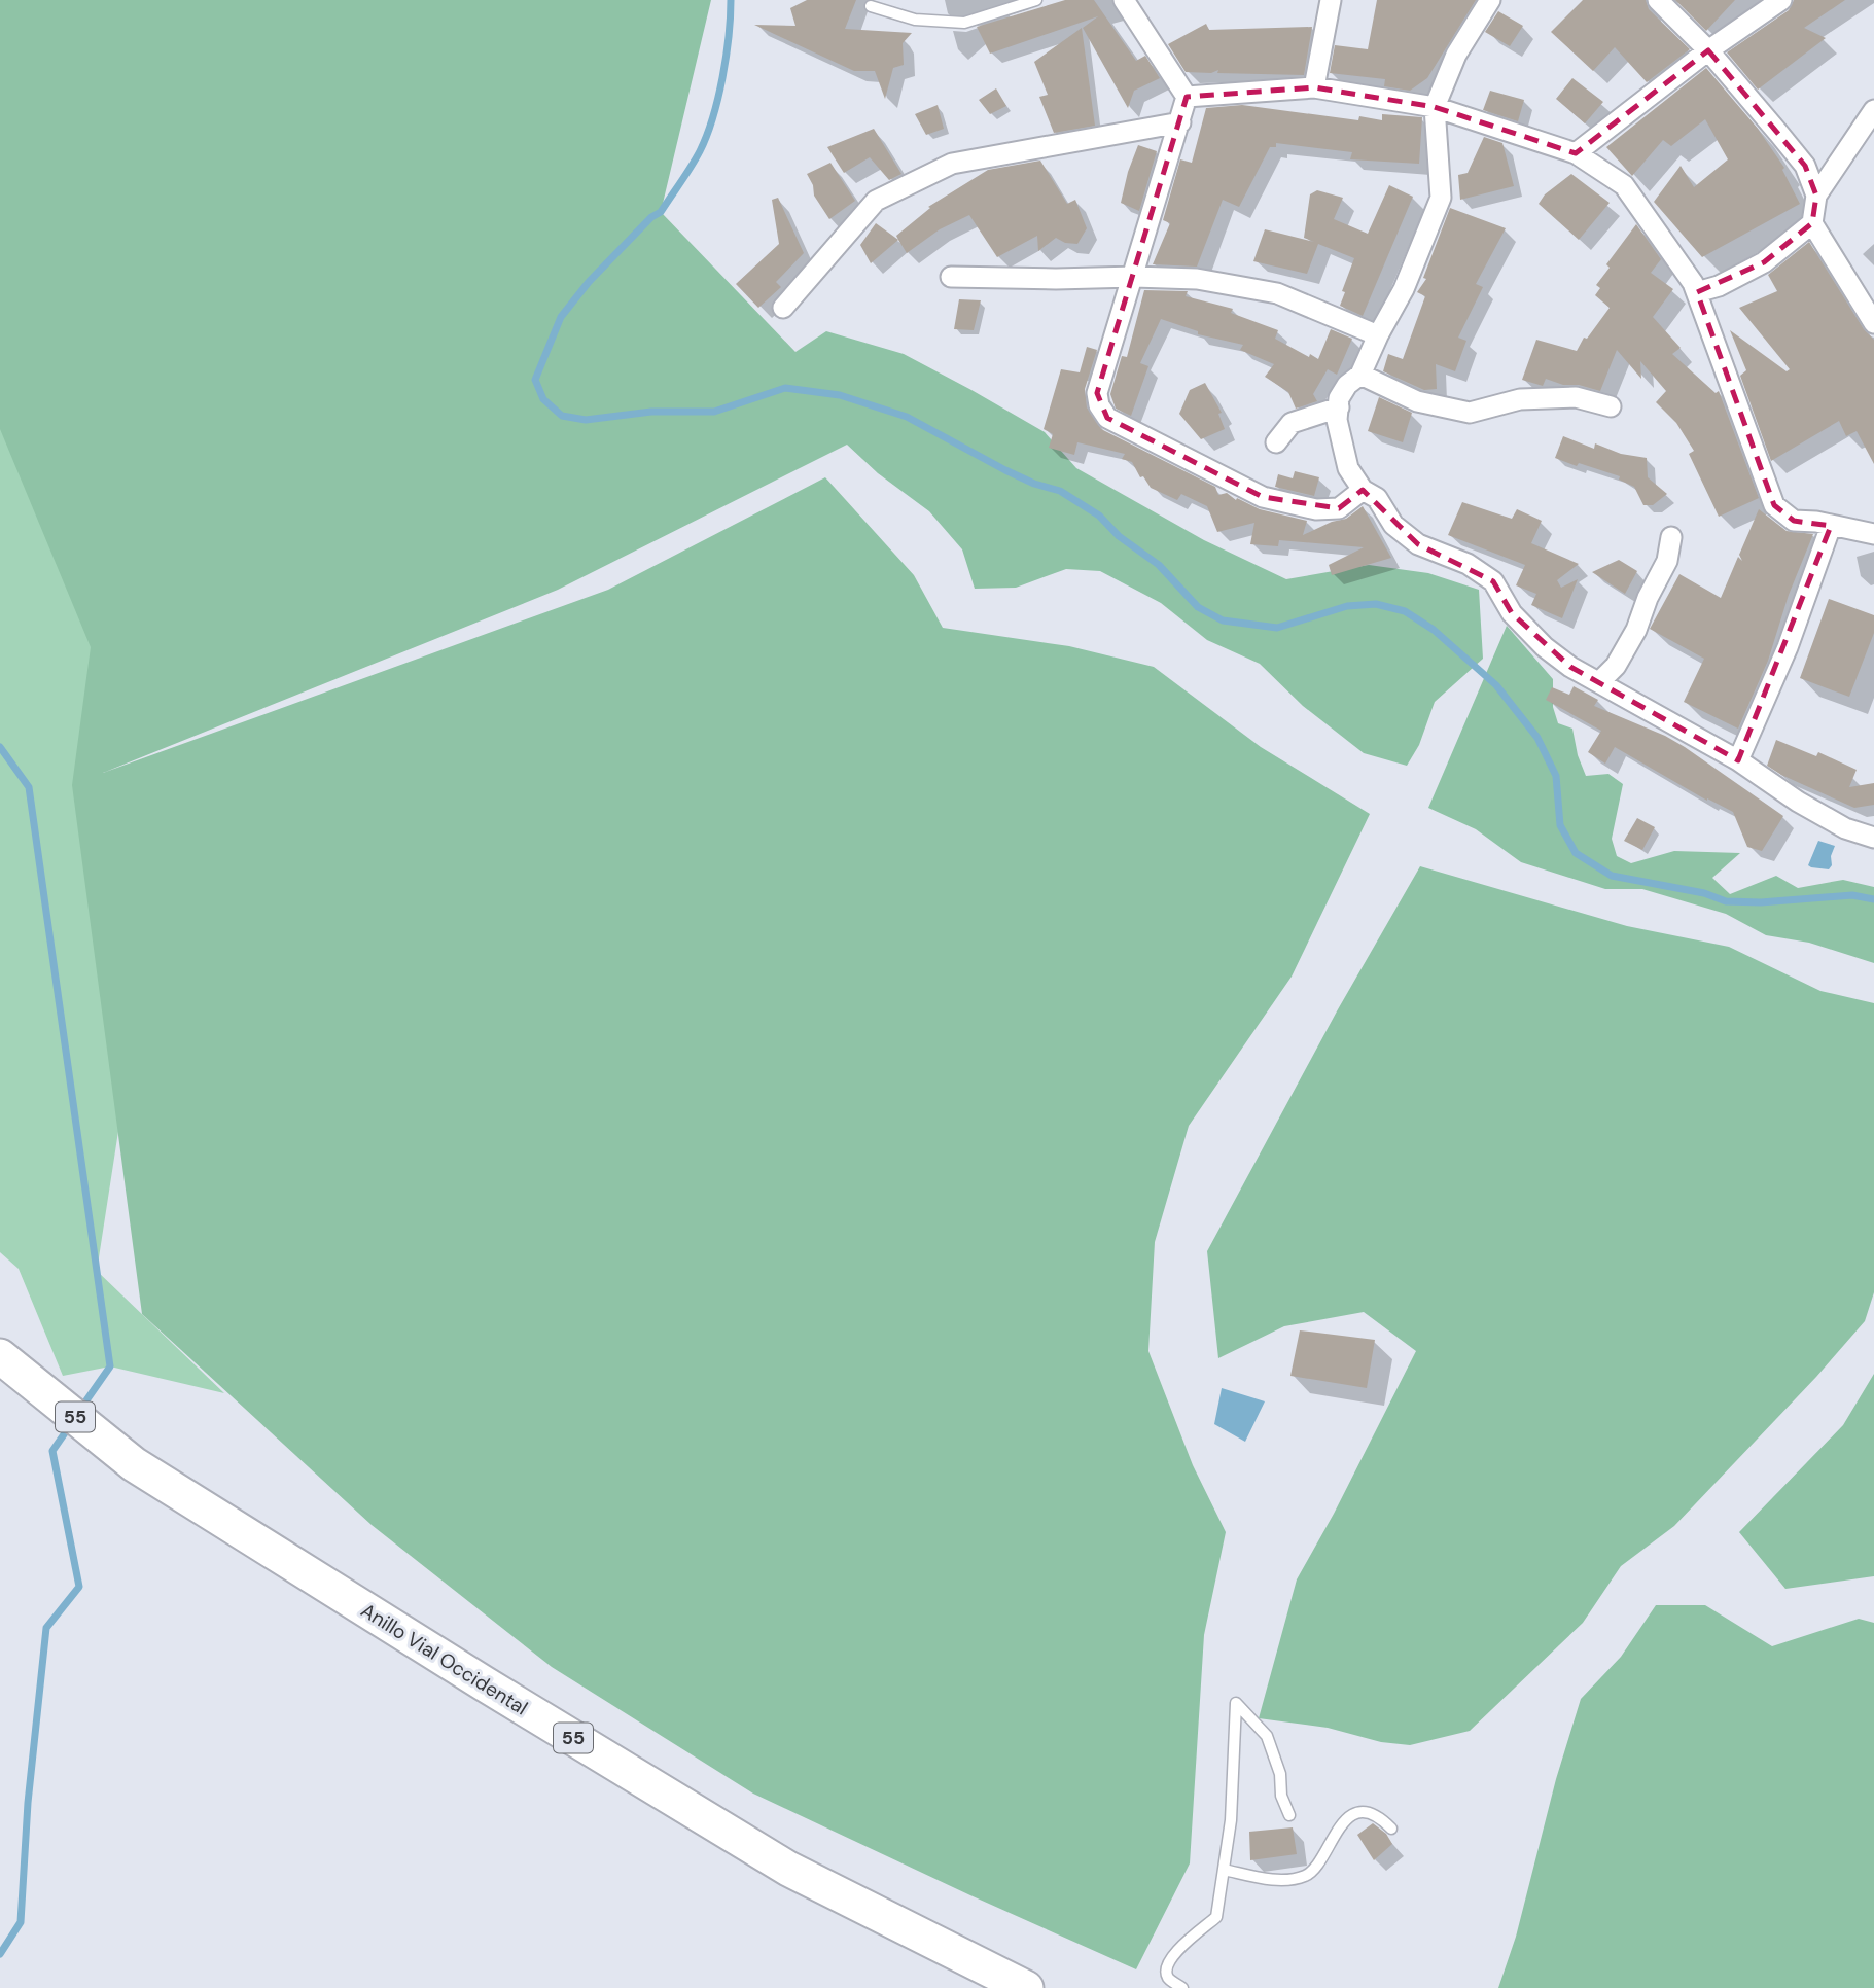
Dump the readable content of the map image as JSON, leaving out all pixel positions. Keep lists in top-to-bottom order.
{
  "streets": {
    "highway": ["55", "Anillo Vial Occidental"]
  }
}
